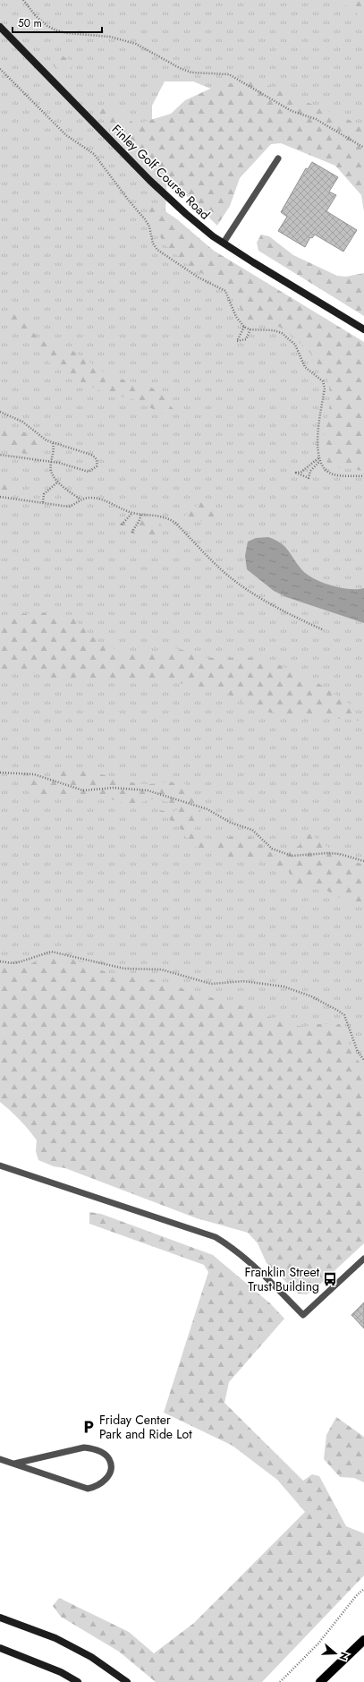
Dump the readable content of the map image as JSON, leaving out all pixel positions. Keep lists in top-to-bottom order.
{
  "streets": {
    "street": ["Finley Golf Course Road"]
  },
  "places": {
    "bus stop": ["Franklin Street Trust Building"],
    "parking": ["Friday Center Park and Ride Lot"]
  },
  "scale_bar": "50 m",
  "north": "right"
}
